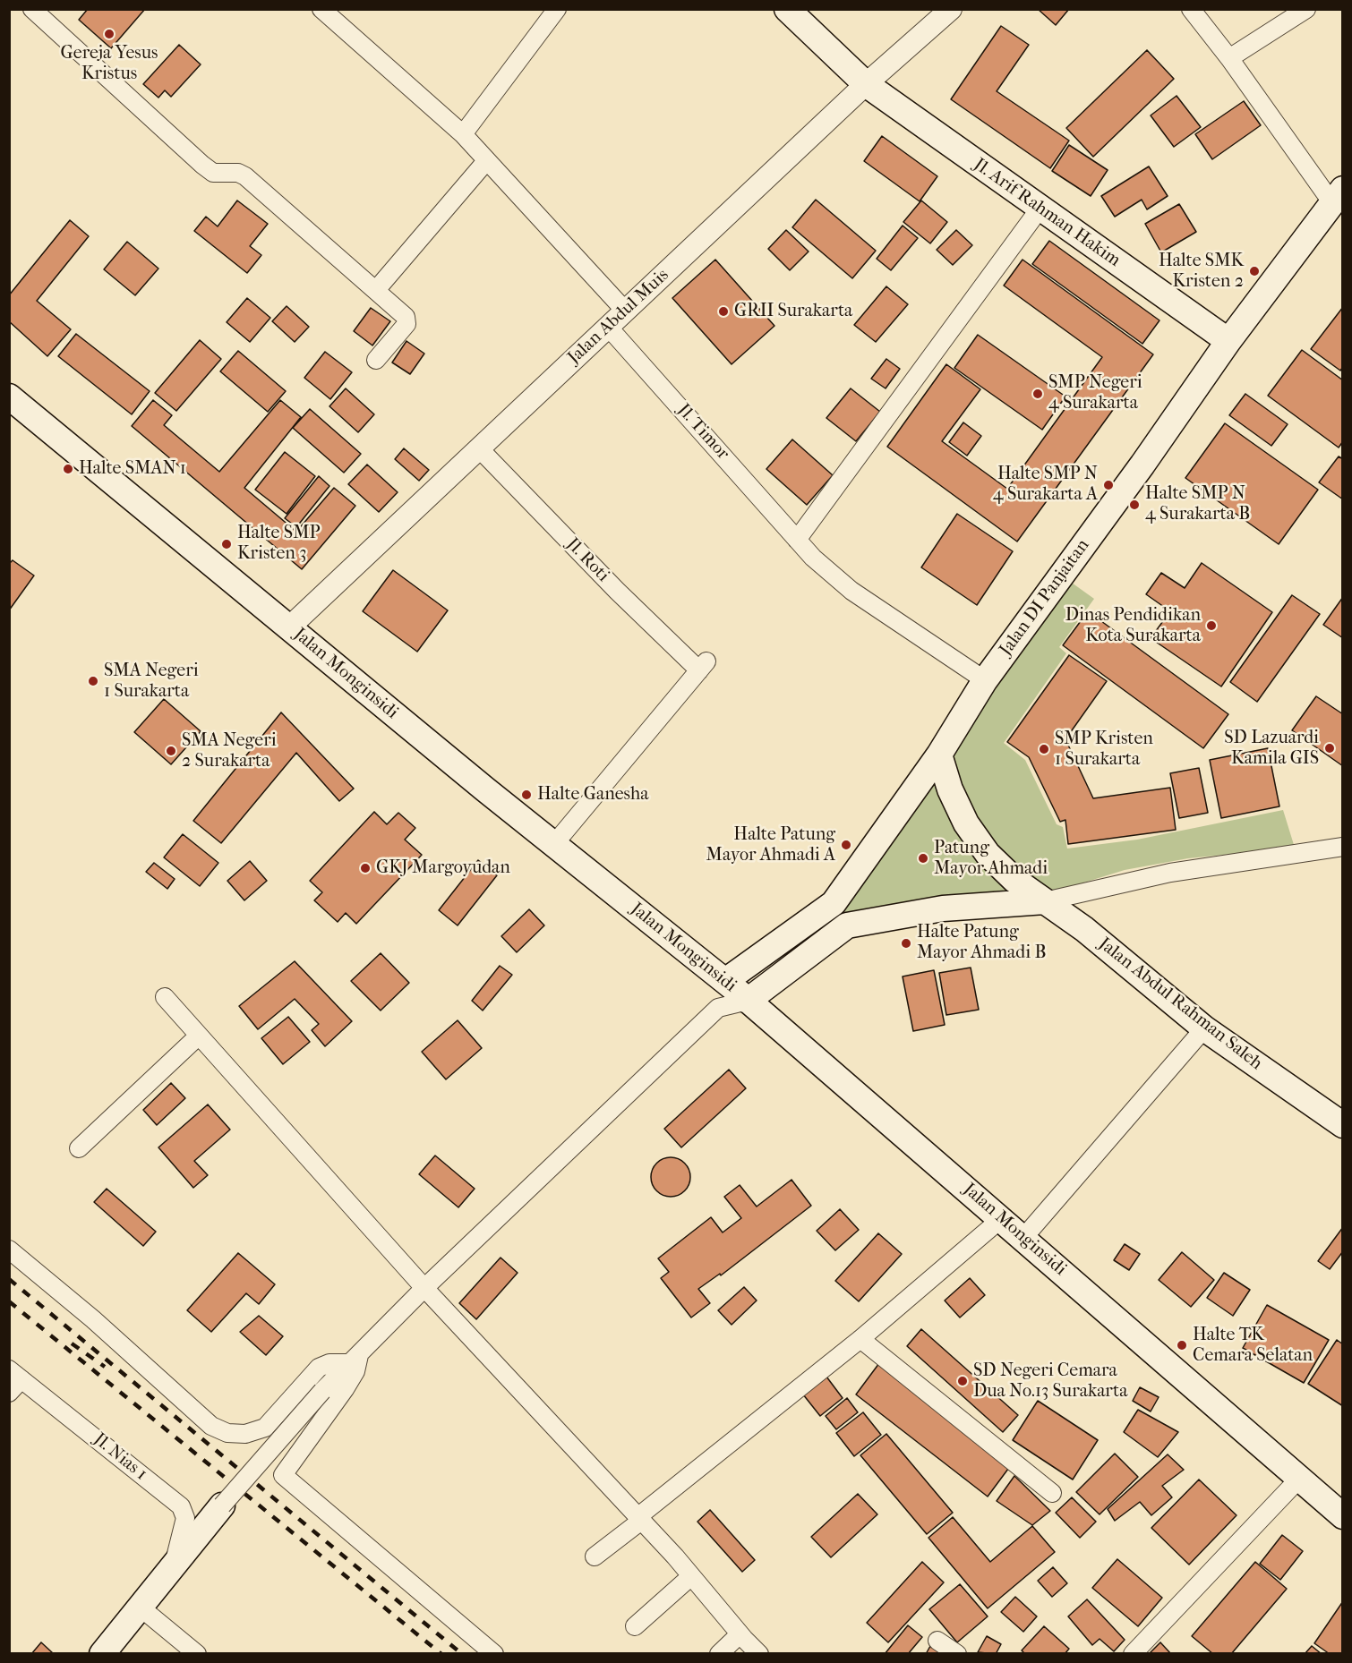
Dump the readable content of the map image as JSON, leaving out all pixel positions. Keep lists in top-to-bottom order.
{
  "streets": {
    "main road": [
      "Jl. Arif Rahman Hakim",
      "Jalan DI Panjaitan",
      "Jalan Monginsidi",
      "Jalan Abdul Rahman Saleh"
    ],
    "street": [
      "Jalan Abdul Muis",
      "Jl. Timor",
      "Jl. Roti",
      "Jl. Nias 1"
    ]
  },
  "crossings": [
    ["Jl. Arif Rahman Hakim", "Jalan Abdul Muis"],
    ["Jl. Arif Rahman Hakim", "Jalan DI Panjaitan"],
    ["Jalan Abdul Muis", "Jl. Timor"],
    ["Jalan Abdul Muis", "Jl. Roti"],
    ["Jalan Abdul Muis", "Jalan Monginsidi"],
    ["Jl. Timor", "Jalan DI Panjaitan"],
    ["Jl. Roti", "Jalan Monginsidi"],
    ["Jalan DI Panjaitan", "Jalan Monginsidi"],
    ["Jalan DI Panjaitan", "Jalan Abdul Rahman Saleh"]
  ],
  "places": [
    "Gereja Yesus Kristus",
    "Halte SMK Kristen 2",
    "GRII Surakarta",
    "SMP Negeri 4 Surakarta",
    "Halte SMAN 1",
    "Halte SMP N 4 Surakarta A",
    "Halte SMP N 4 Surakarta B",
    "Halte SMP Kristen 3",
    "Dinas Pendidikan Kota Surakarta",
    "SMA Negeri 1 Surakarta",
    "SD Lazuardi Kamila GIS",
    "SMP Kristen 1 Surakarta",
    "SMA Negeri 2 Surakarta",
    "Halte Ganesha",
    "Halte Patung Mayor Ahmadi A",
    "Patung Mayor Ahmadi",
    "GKJ Margoyudan",
    "Halte Patung Mayor Ahmadi B",
    "Halte TK Cemara Selatan",
    "SD Negeri Cemara Dua No.13 Surakarta"
  ]
}
